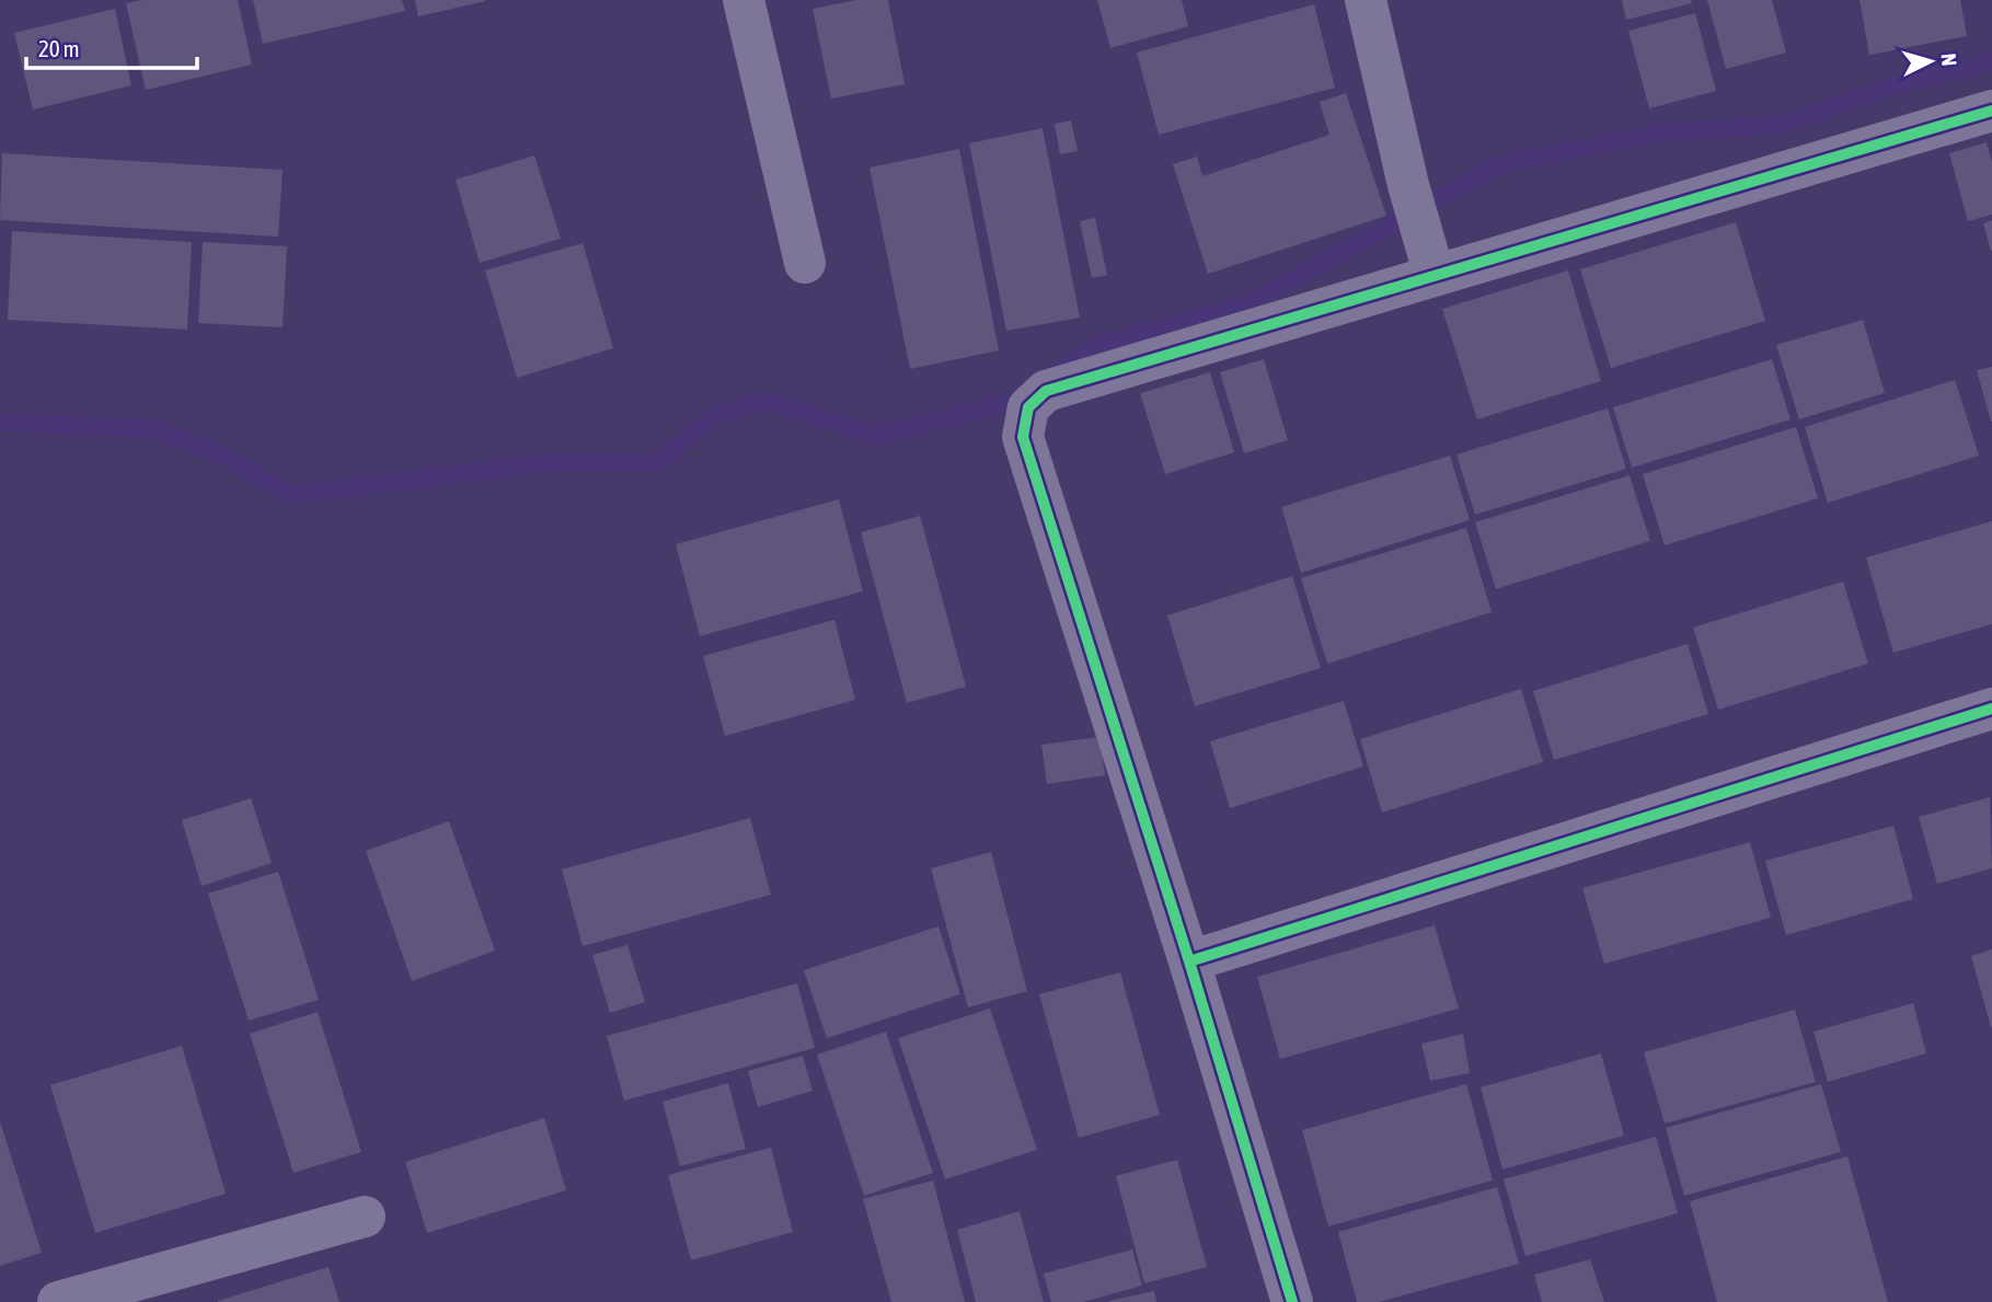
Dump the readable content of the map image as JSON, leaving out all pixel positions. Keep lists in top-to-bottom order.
{
  "scale_bar": "20 m",
  "north": "right"
}
